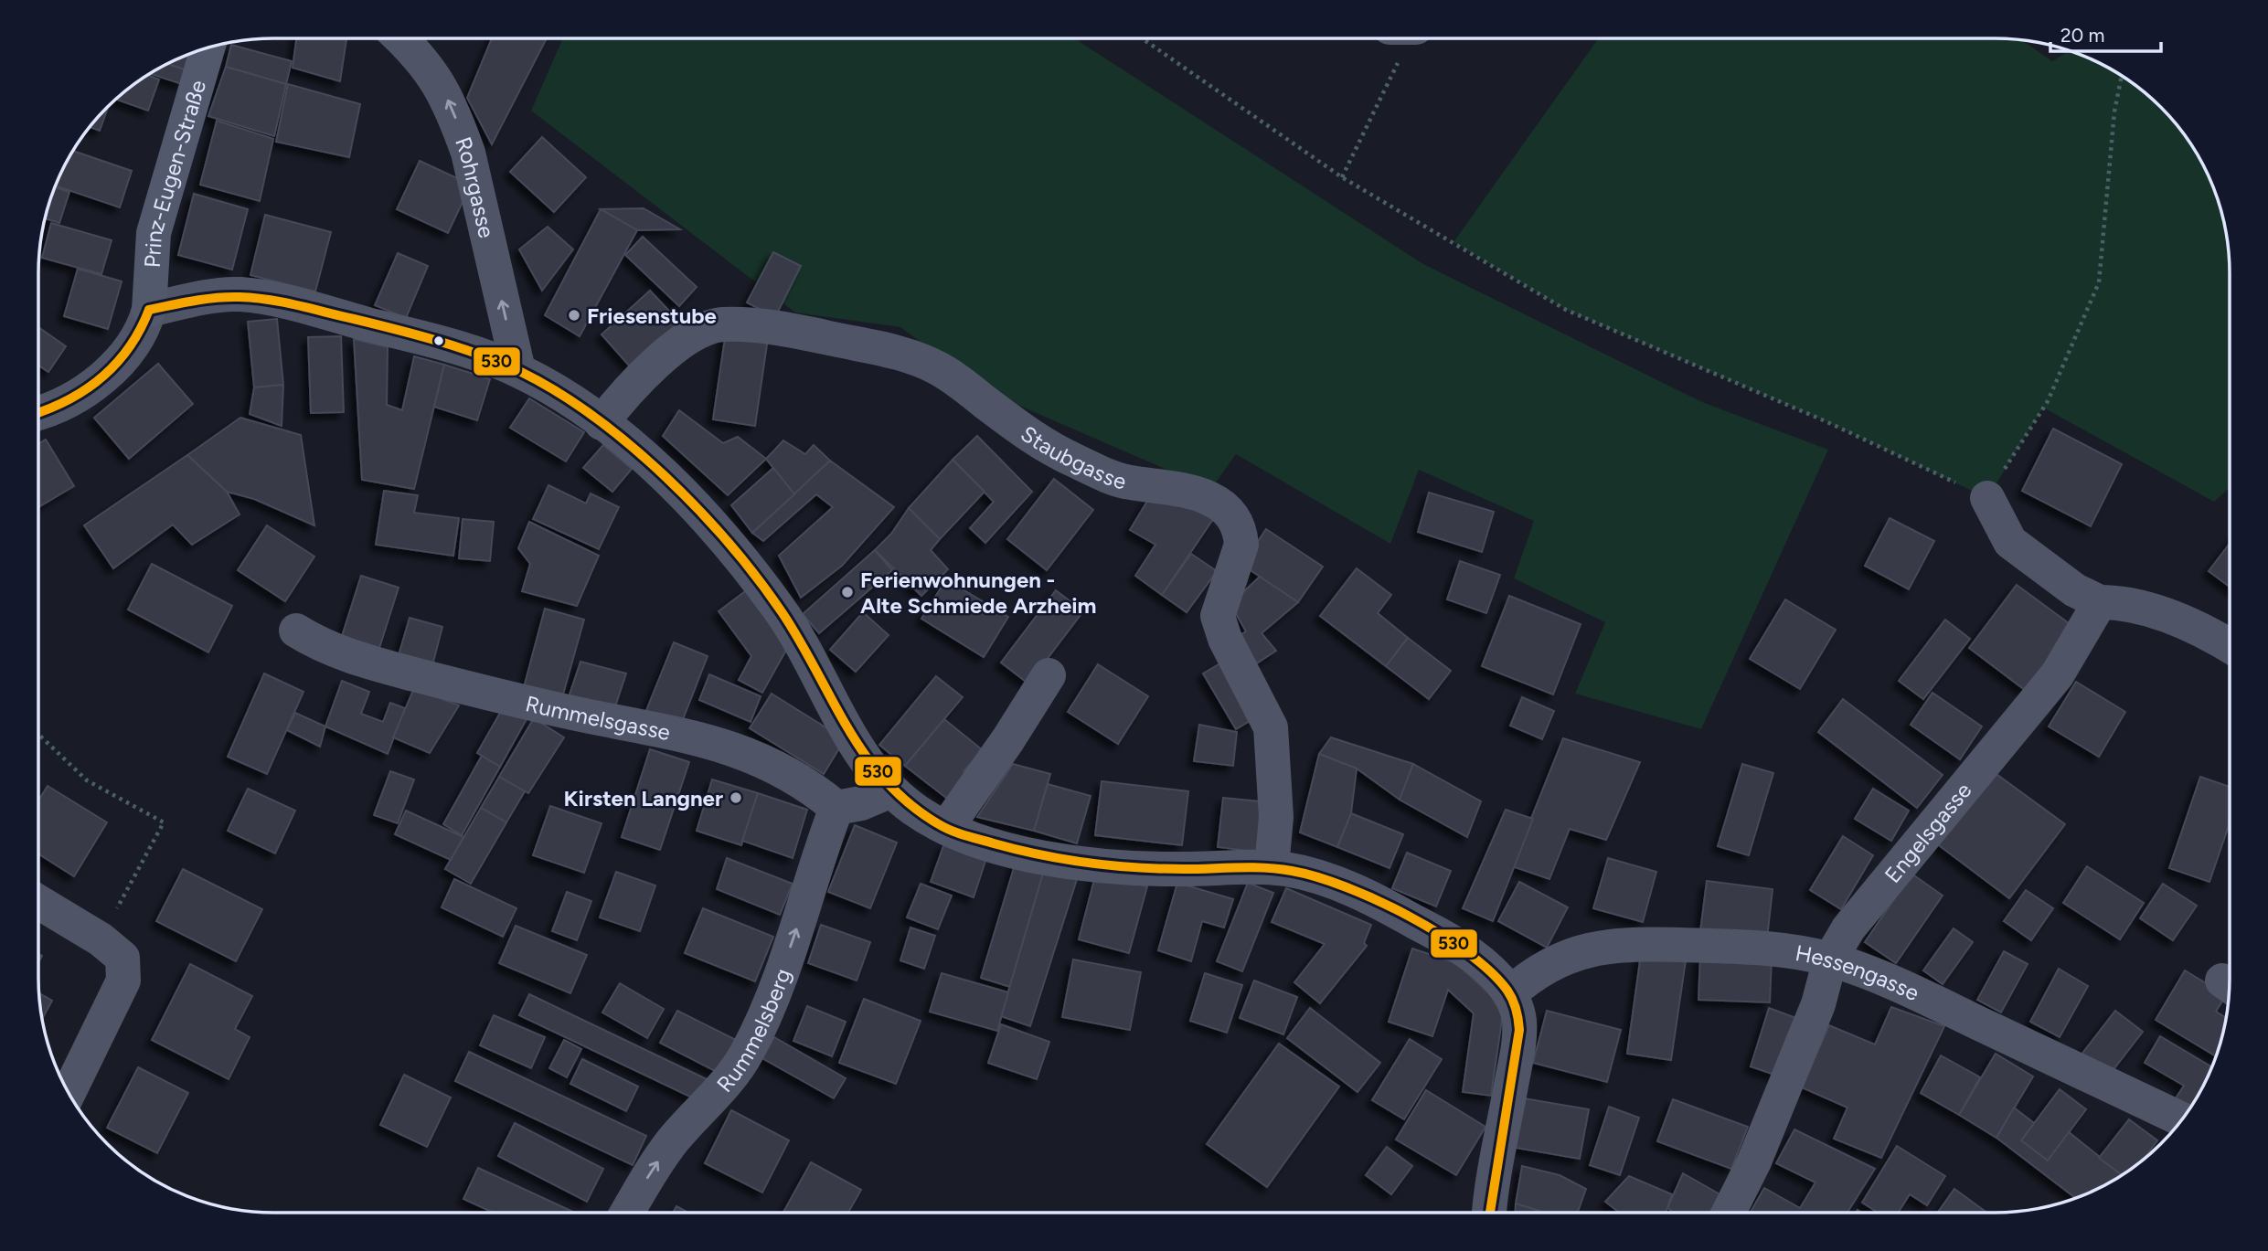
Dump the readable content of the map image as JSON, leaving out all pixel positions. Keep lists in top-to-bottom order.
{
  "streets": {
    "main road": ["Prinz-Eugen-Straße"],
    "street": [
      "Rohrgasse",
      "Staubgasse",
      "Rummelsgasse",
      "Engelsgasse",
      "Hessengasse",
      "Rummelsberg"
    ]
  },
  "crossings": [
    ["Rummelsgasse", "Rummelsberg"],
    ["Engelsgasse", "Hessengasse"]
  ],
  "one_way": ["Rohrgasse", "Rummelsberg"],
  "places": ["Friesenstube", "Ferienwohnungen - Alte Schmiede Arzheim", "Kirsten Langner"],
  "lines": ["transit line 530"],
  "scale_bar": "20 m"
}
